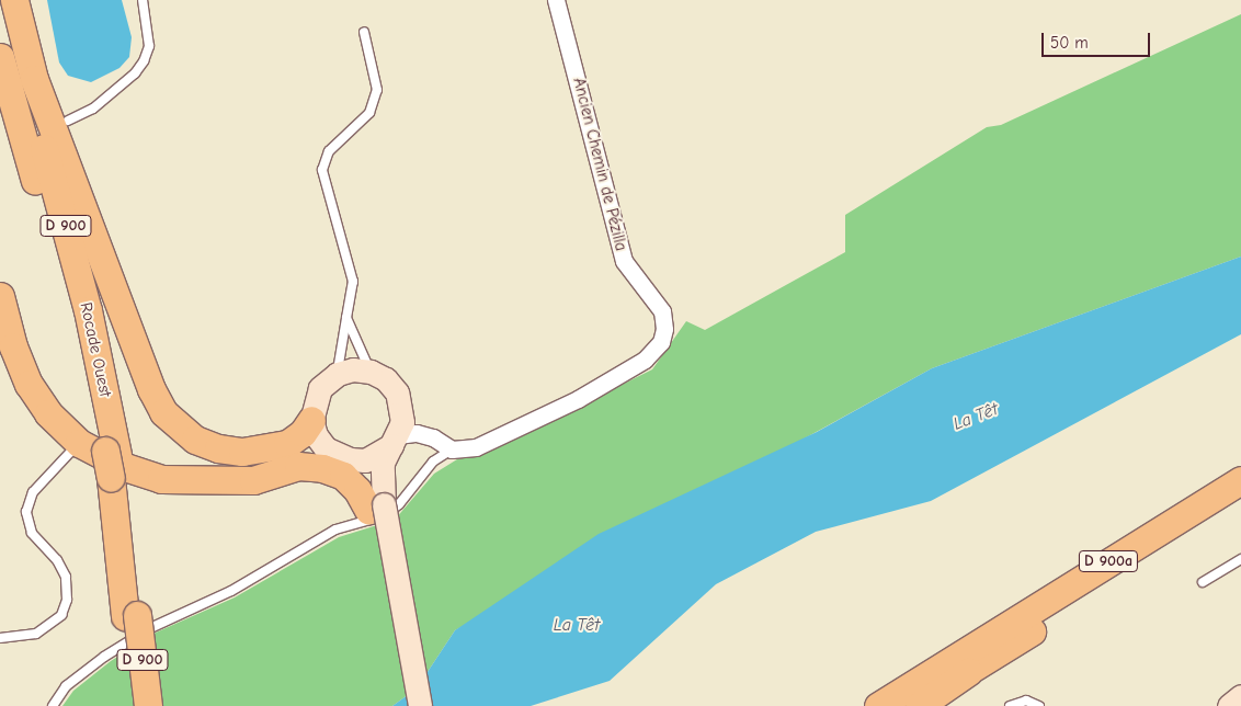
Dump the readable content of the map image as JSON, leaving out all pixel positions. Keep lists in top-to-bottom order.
{
  "streets": {
    "highway": ["D 900", "Rocade Ouest", "D 900a"],
    "street": ["Ancien Chemin de Pézilla"]
  },
  "water": ["La Têt"],
  "scale_bar": "50 m"
}
